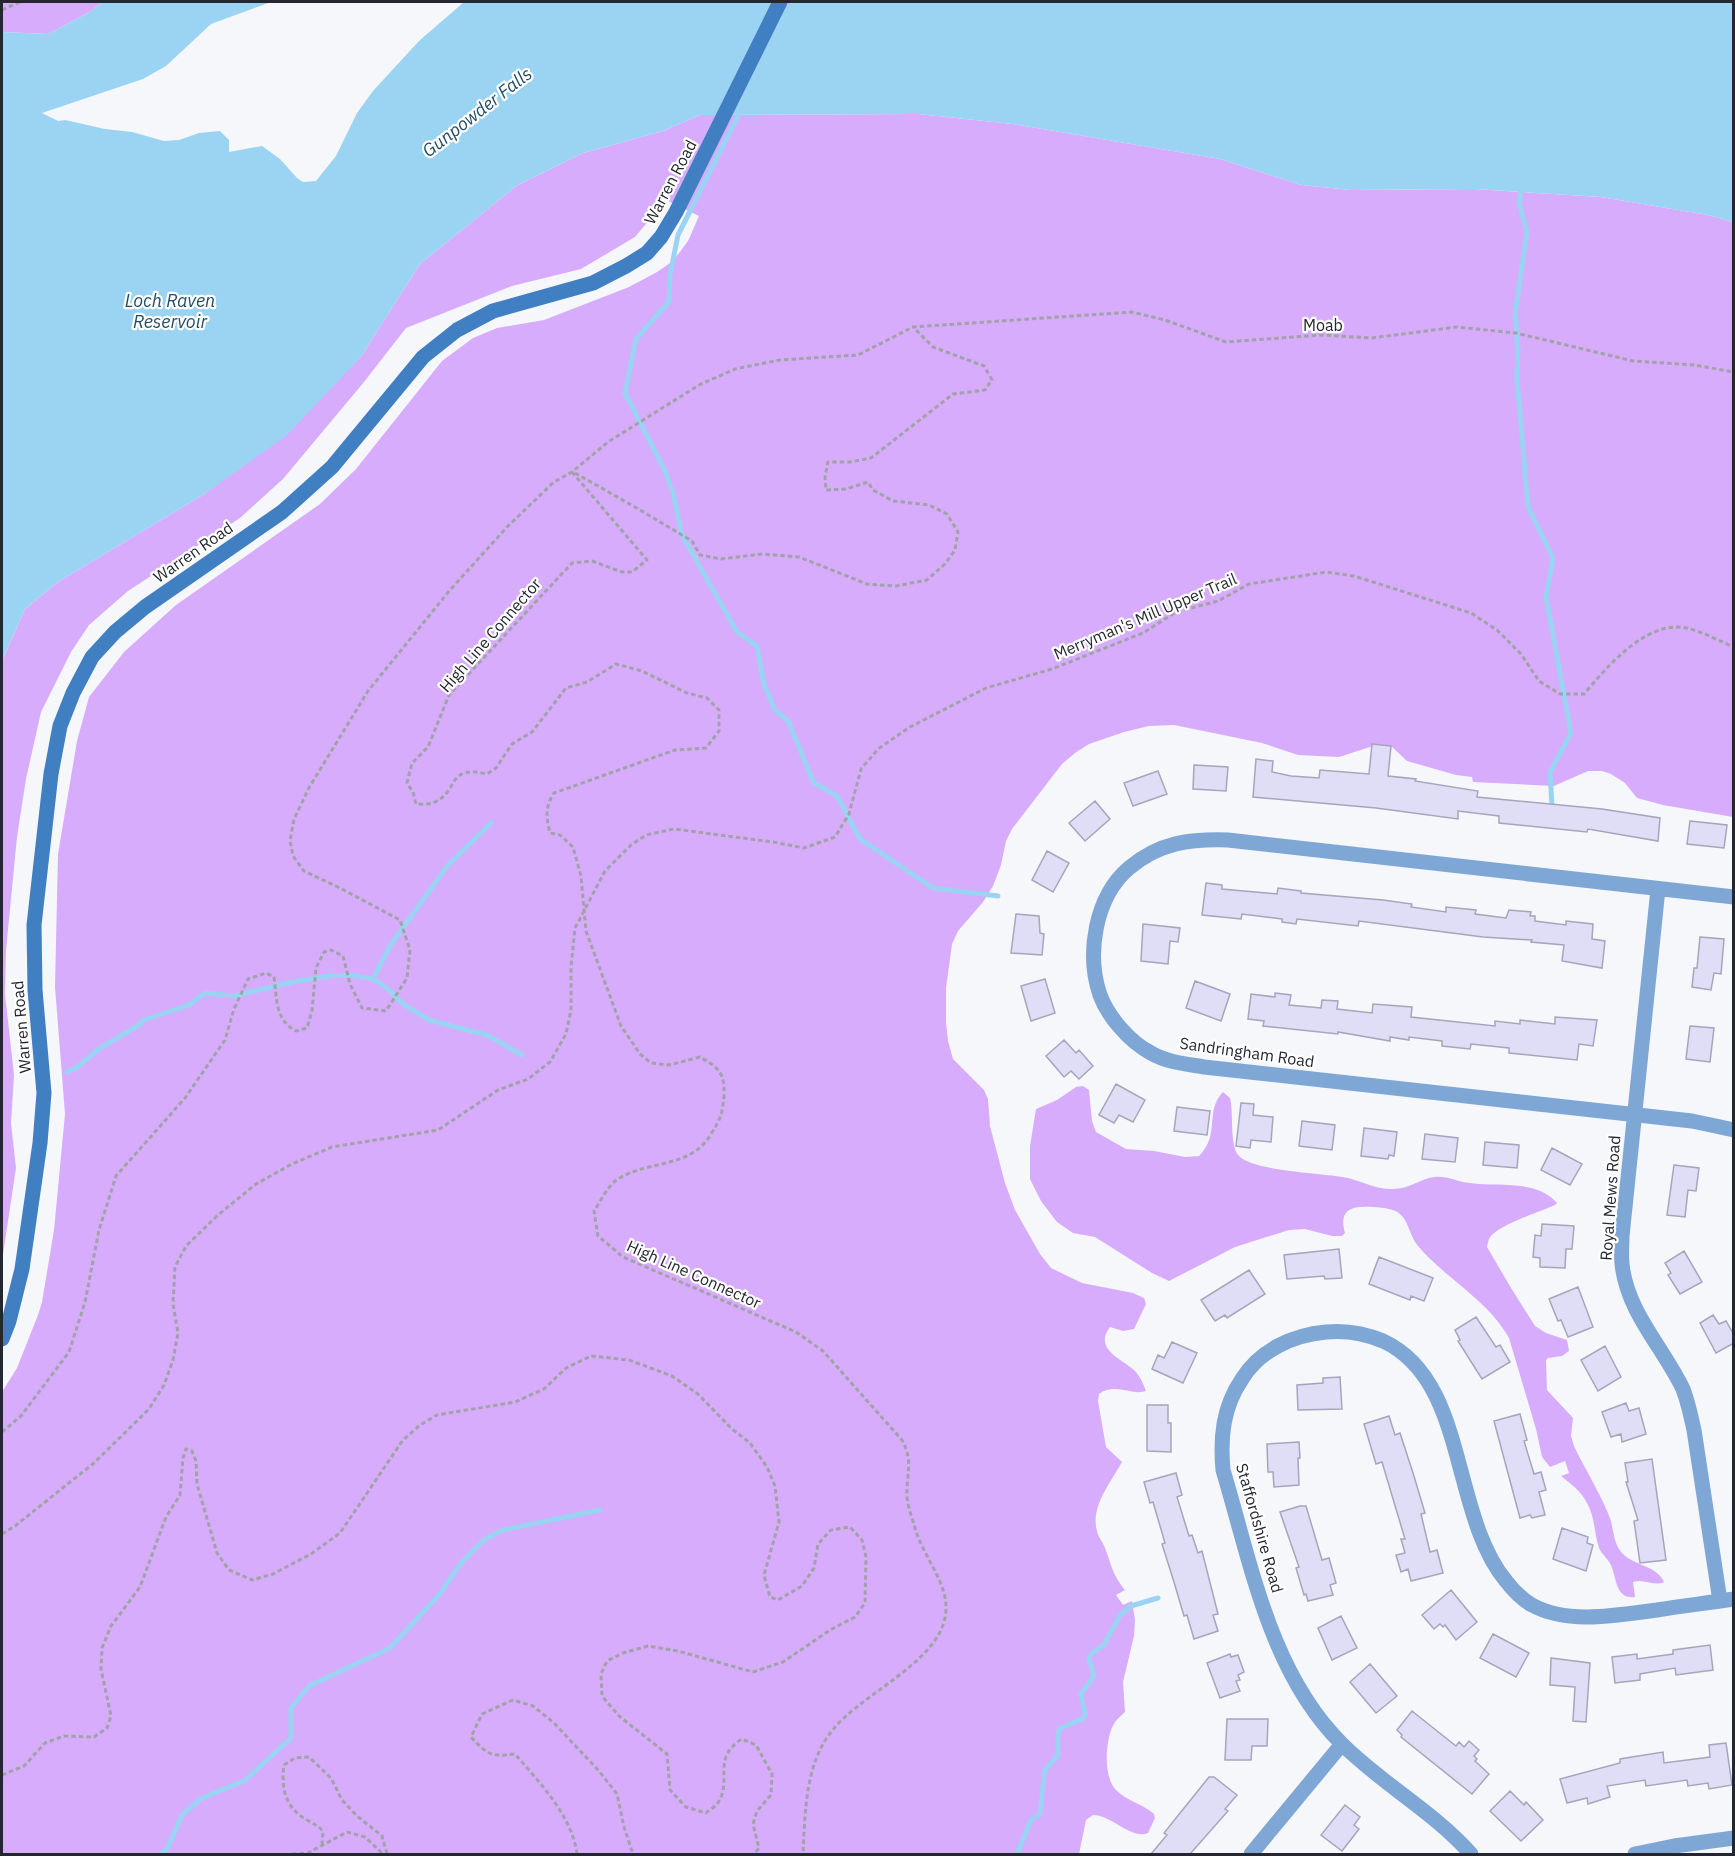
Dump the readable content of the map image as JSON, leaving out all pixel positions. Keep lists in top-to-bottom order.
{
  "streets": {
    "street": [
      "Warren Road",
      "Sandringham Road",
      "Royal Mews Road",
      "Staffordshire Road"
    ],
    "path": ["Moab", "Merryman's Mill Upper Trail", "High Line Connector"]
  },
  "crossings": [
    ["Merryman's Mill Upper Trail", "High Line Connector"],
    ["Sandringham Road", "Royal Mews Road"],
    ["Royal Mews Road", "Staffordshire Road"]
  ],
  "water": ["Gunpowder Falls", "Loch Raven Reservoir"]
}
